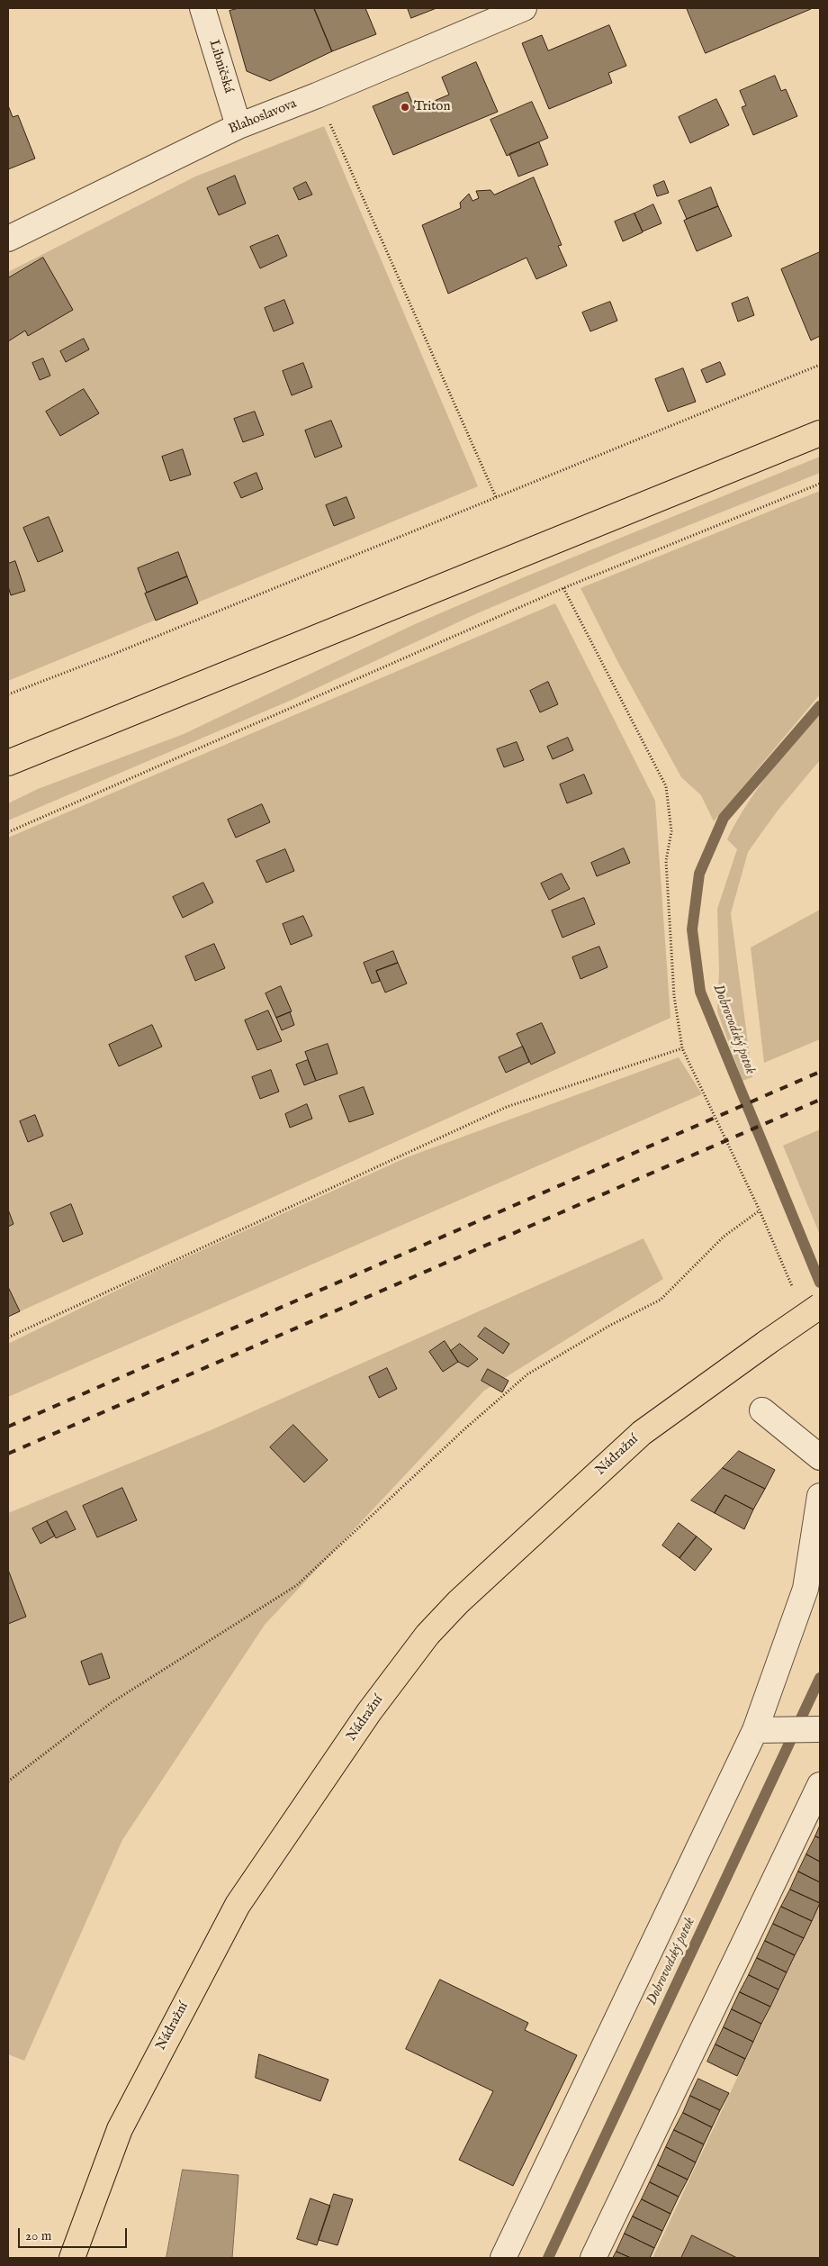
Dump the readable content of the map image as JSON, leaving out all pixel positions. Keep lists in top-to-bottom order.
{
  "streets": {
    "main road": ["Nádražní"],
    "street": ["Libničská", "Blahoslavova"]
  },
  "crossings": [
    ["Libničská", "Blahoslavova"]
  ],
  "water": ["Dobrovodský potok"],
  "places": ["Triton"],
  "scale_bar": "20 m"
}
